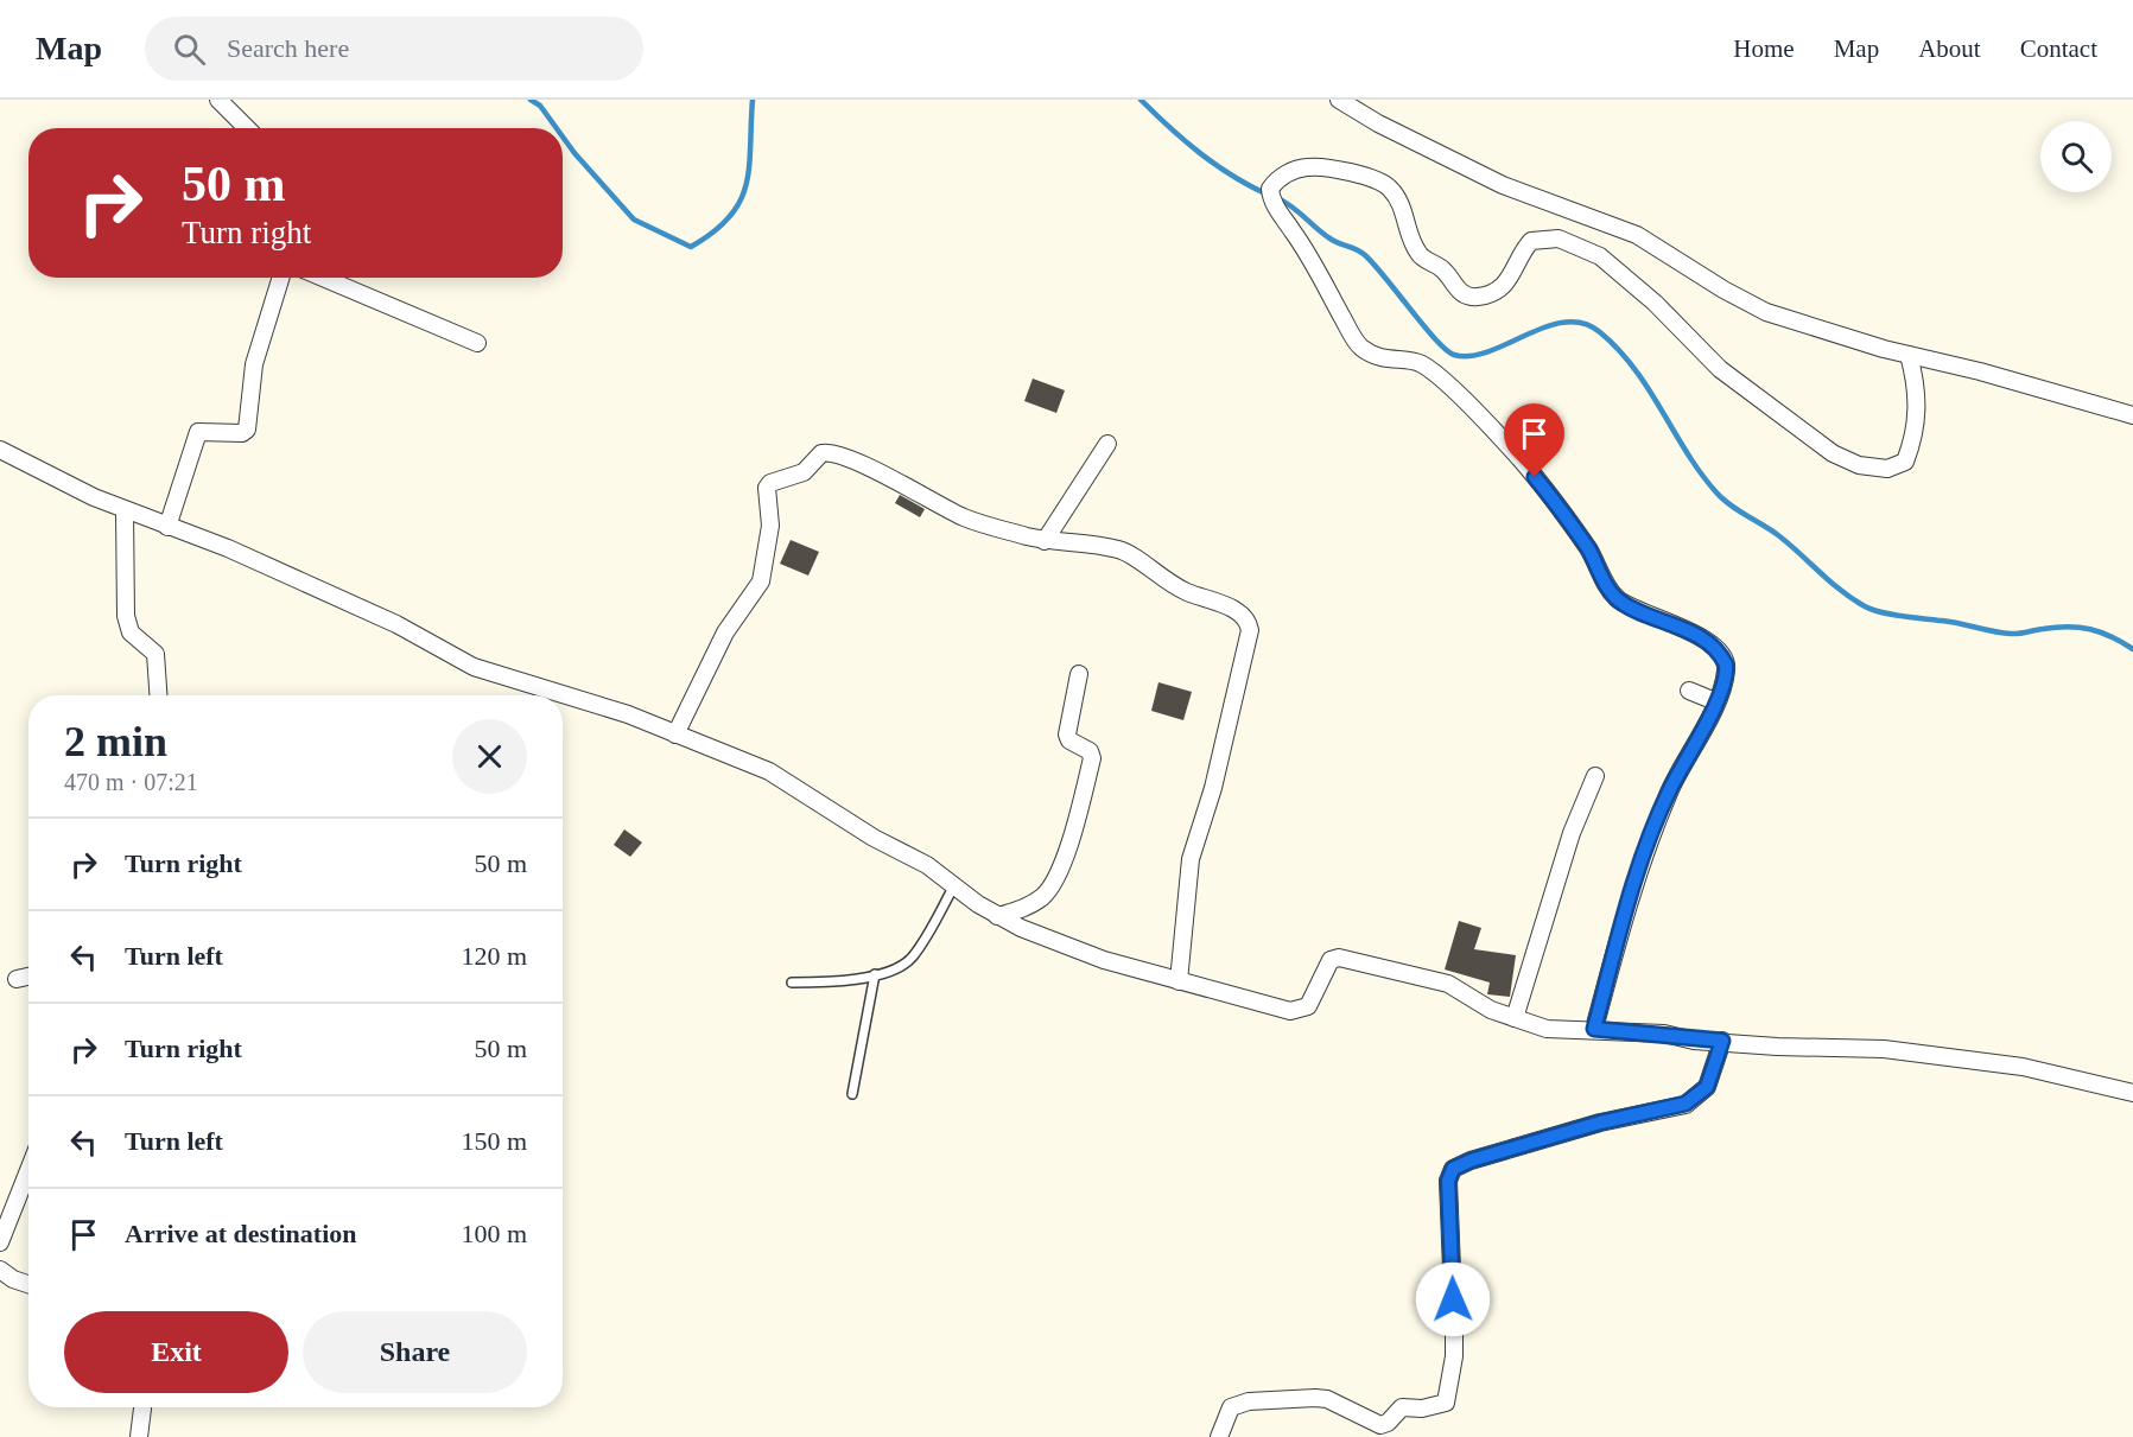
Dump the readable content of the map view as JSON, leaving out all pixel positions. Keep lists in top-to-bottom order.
{
  "page": {
    "header": "Map",
    "search": "Search here",
    "nav": [
      "Home",
      "Map",
      "About",
      "Contact"
    ],
    "turn": ["50 m", "Turn right"],
    "heading": ["2 min", "470 m · 07:21"],
    "list": [
      {
        "name": "Turn right",
        "value": "50 m"
      },
      {
        "name": "Turn left",
        "value": "120 m"
      },
      {
        "name": "Turn right",
        "value": "50 m"
      },
      {
        "name": "Turn left",
        "value": "150 m"
      },
      {
        "name": "Arrive at destination",
        "value": "100 m"
      }
    ],
    "buttons": ["Exit", "Share"]
  }
}
